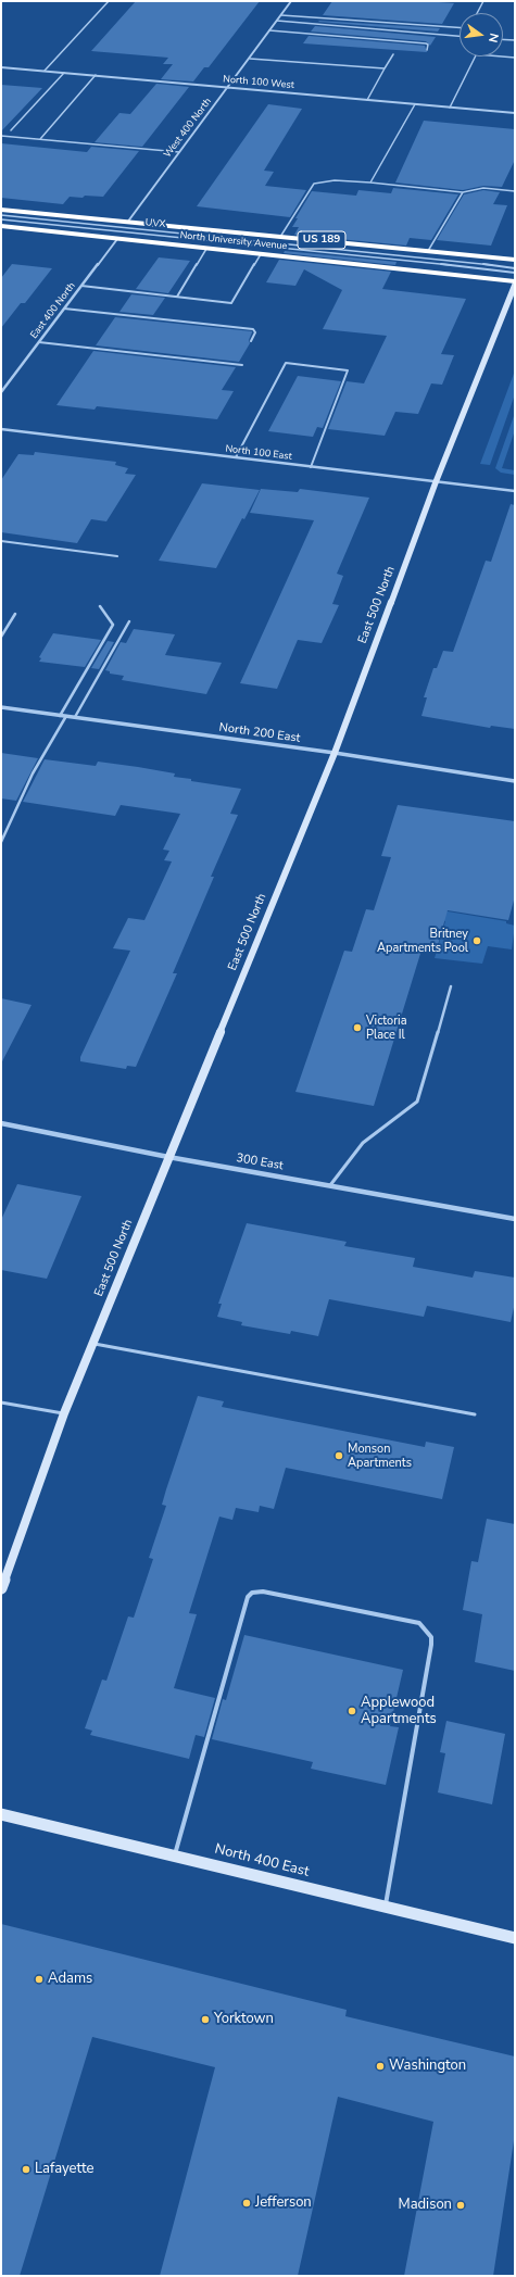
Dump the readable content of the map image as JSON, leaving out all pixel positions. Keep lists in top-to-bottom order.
{
  "streets": {
    "highway": ["US 189", "North University Avenue"],
    "street": [
      "North 100 West",
      "West 400 North",
      "East 400 North",
      "North 100 East",
      "East 500 North",
      "North 200 East",
      "300 East",
      "North 400 East"
    ],
    "lane": ["UVX"]
  },
  "crossings": [
    ["North 100 West", "West 400 North"],
    ["West 400 North", "North University Avenue"],
    ["North University Avenue", "East 400 North"],
    ["North 100 East", "East 500 North"],
    ["East 500 North", "North 200 East"],
    ["East 500 North", "300 East"]
  ],
  "places": [
    "Britney Apartments Pool",
    "Victoria Place Il",
    "Monson Apartments",
    "Applewood Apartments",
    "Adams",
    "Yorktown",
    "Washington",
    "Lafayette",
    "Jefferson",
    "Madison"
  ],
  "north": "right"
}
